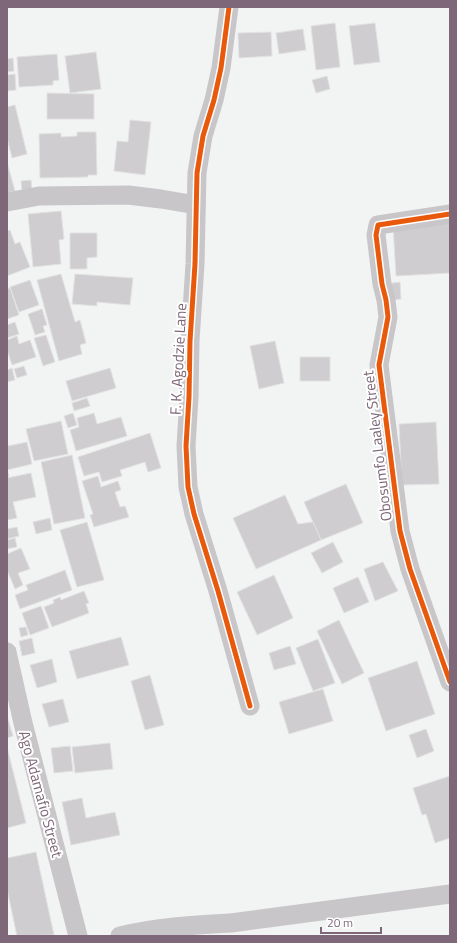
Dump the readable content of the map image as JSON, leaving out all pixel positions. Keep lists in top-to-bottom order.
{
  "streets": {
    "street": ["F. K. Agodzie Lane", "Obosumfo Laaley Street", "Ago Adamafio Street"]
  },
  "scale_bar": "20 m"
}
